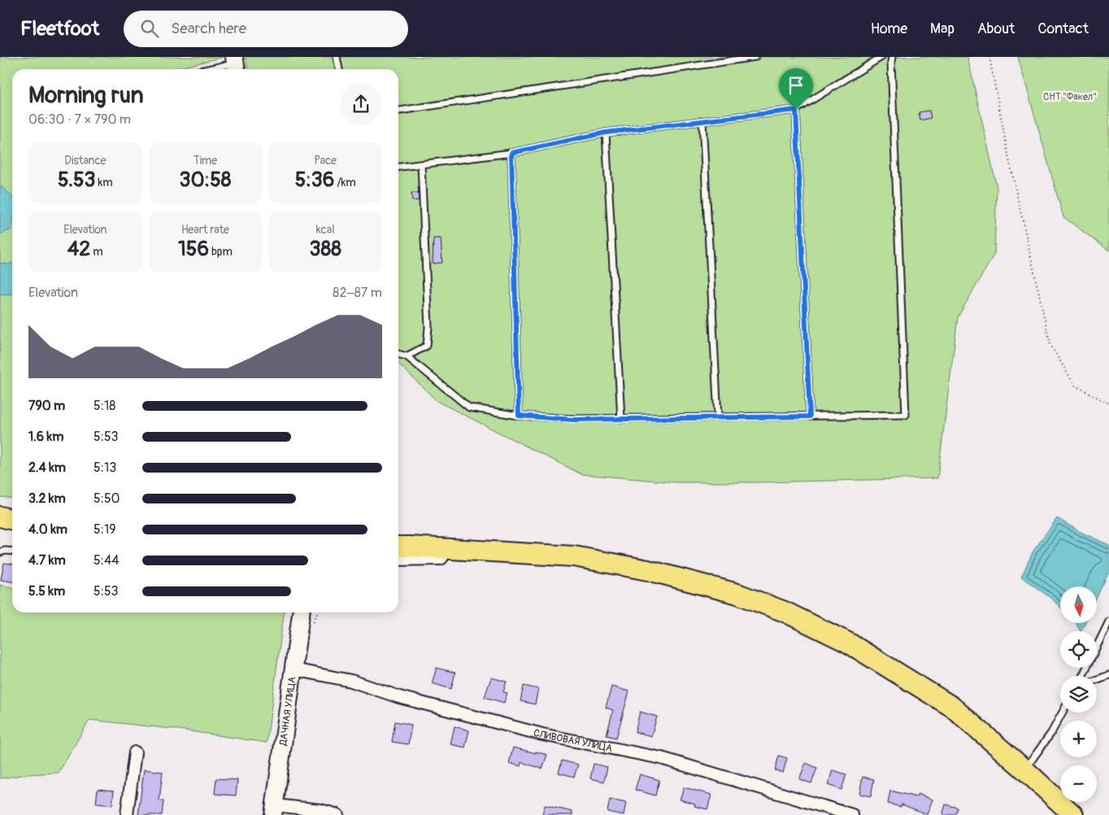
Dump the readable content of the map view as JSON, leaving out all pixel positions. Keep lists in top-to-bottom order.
{
  "streets": {
    "main road": ["ДАЧНАЯ УЛИЦА"],
    "street": ["СЛИВОВАЯ УЛИЦА"]
  },
  "crossings": [
    ["ДАЧНАЯ УЛИЦА", "СЛИВОВАЯ УЛИЦА"]
  ],
  "parks": ["СНТ \"Факел\""],
  "north": "bottom",
  "page": {
    "header": "Fleetfoot",
    "search": "Search here",
    "nav": [
      "Home",
      "Map",
      "About",
      "Contact"
    ],
    "heading": ["Morning run", "06:30 · 7 × 790 m"],
    "stats": [
      ["Distance", "5.53 km"],
      ["Time", "30:58"],
      ["Pace", "5:36 /km"],
      ["Elevation", "42 m"],
      ["Heart rate", "156 bpm"],
      ["kcal", "388"]
    ],
    "chart": ["Elevation", "82–87 m"],
    "list": [
      {
        "name": "790 m",
        "note": "5:18"
      },
      {
        "name": "1.6 km",
        "note": "5:53"
      },
      {
        "name": "2.4 km",
        "note": "5:13"
      },
      {
        "name": "3.2 km",
        "note": "5:50"
      },
      {
        "name": "4.0 km",
        "note": "5:19"
      },
      {
        "name": "4.7 km",
        "note": "5:44"
      },
      {
        "name": "5.5 km",
        "note": "5:53"
      }
    ],
    "map_buttons": ["+", "−"]
  }
}
